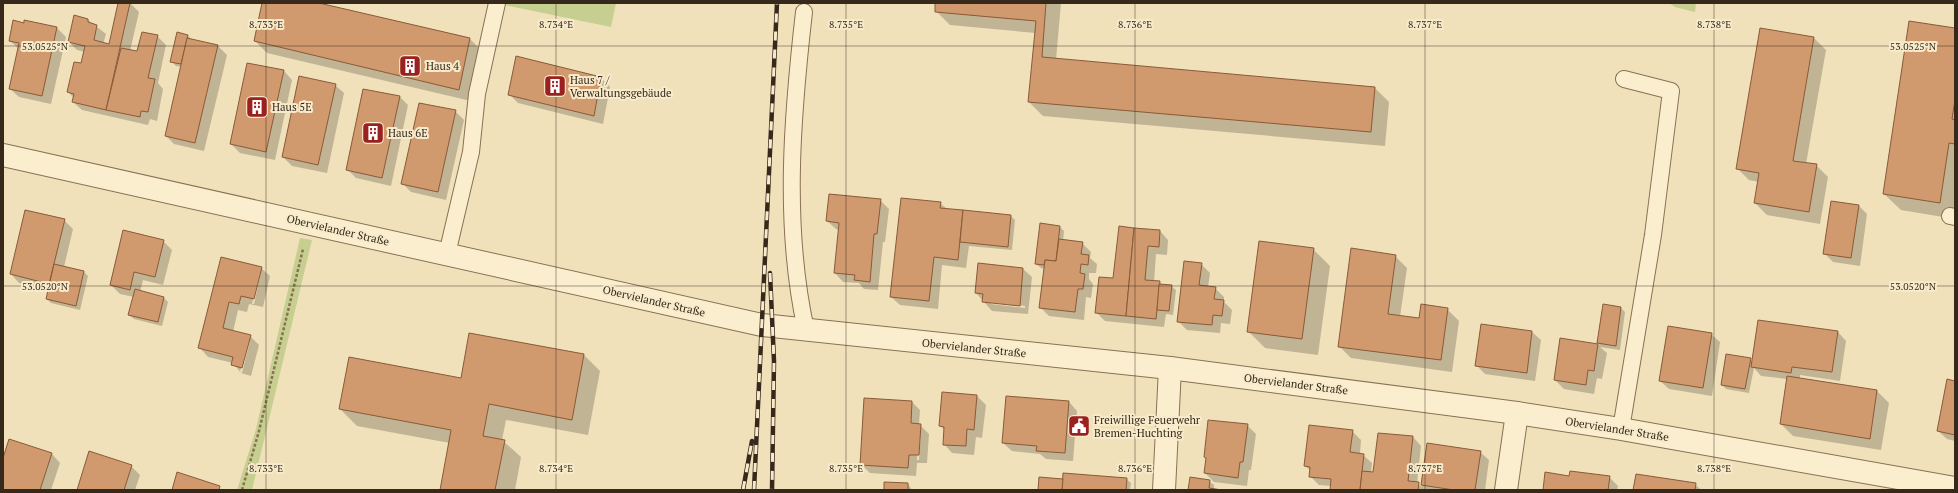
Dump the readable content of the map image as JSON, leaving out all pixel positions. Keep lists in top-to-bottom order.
{
  "streets": {
    "street": ["Obervielander Straße"]
  },
  "places": {
    "building": [
      "Haus 4",
      "Haus 7 / Verwaltungsgebäude",
      "Haus 5E",
      "Haus 6E"
    ],
    "public building": ["Freiwillige Feuerwehr Bremen-Huchting"]
  },
  "coordinates": [
    "8.733°E",
    "8.734°E",
    "8.735°E",
    "8.736°E",
    "8.737°E",
    "8.738°E",
    "53.0525°N",
    "53.0520°N"
  ]
}
